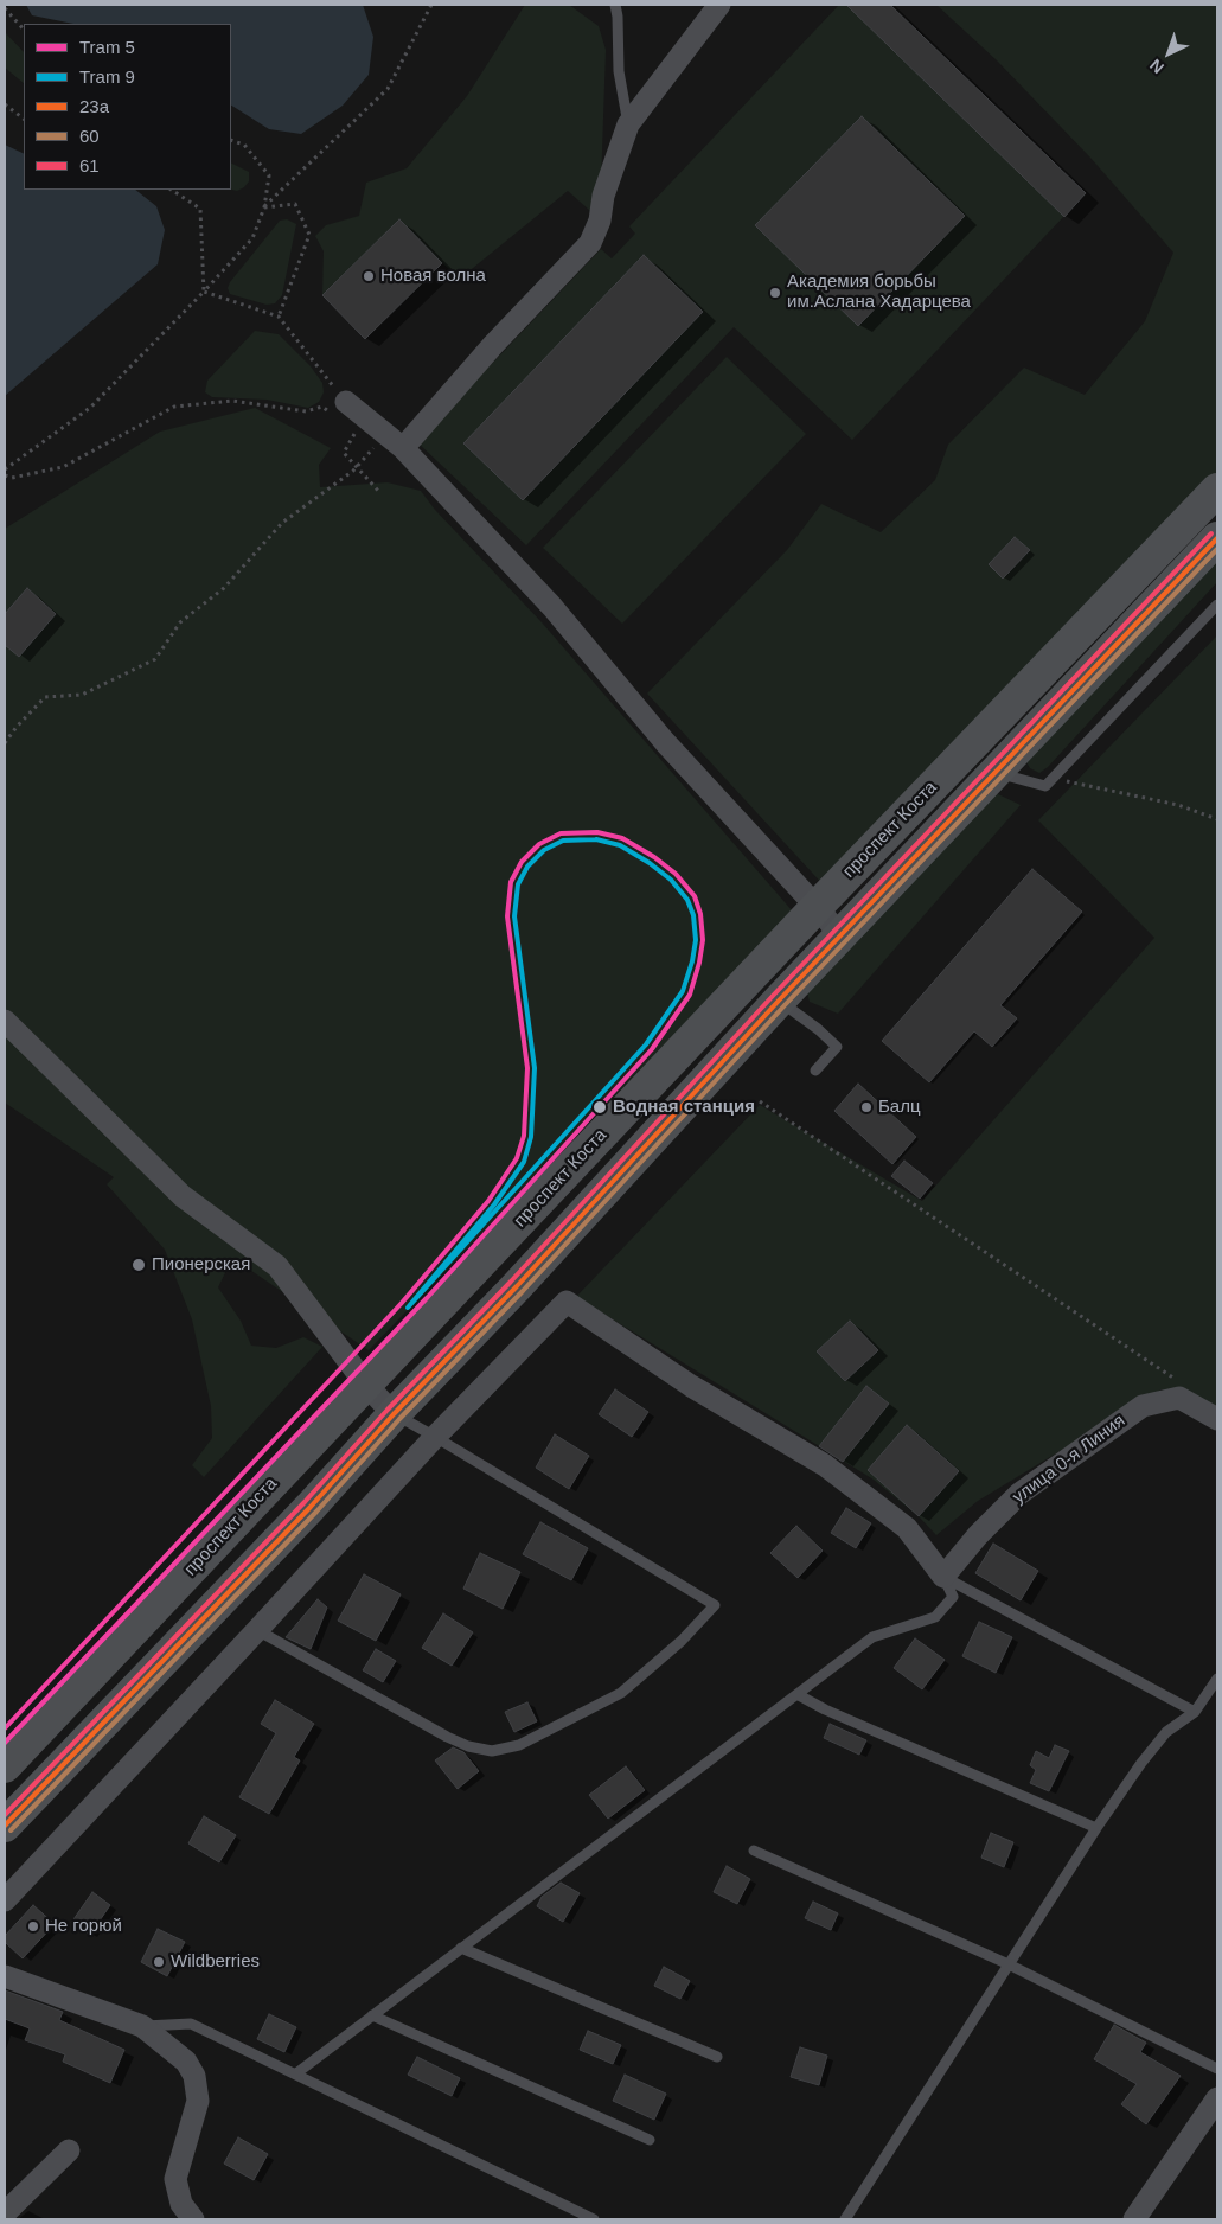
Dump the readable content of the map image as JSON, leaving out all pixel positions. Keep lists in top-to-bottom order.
{
  "streets": {
    "main road": ["проспект Коста"],
    "street": ["улица 0-я Линия"]
  },
  "places": [
    "Новая волна",
    "Академия борьбы им.Аслана Хадарцева",
    "Водная станция",
    "Балц",
    "Пионерская",
    "Не горюй",
    "Wildberries"
  ],
  "lines": [
    "transit line 61",
    "transit line 23a",
    "transit line 60",
    "tram line 5",
    "tram line 9"
  ],
  "legend": [
    "Tram 5",
    "Tram 9",
    "23a",
    "60",
    "61"
  ],
  "north": "bottom left"
}
